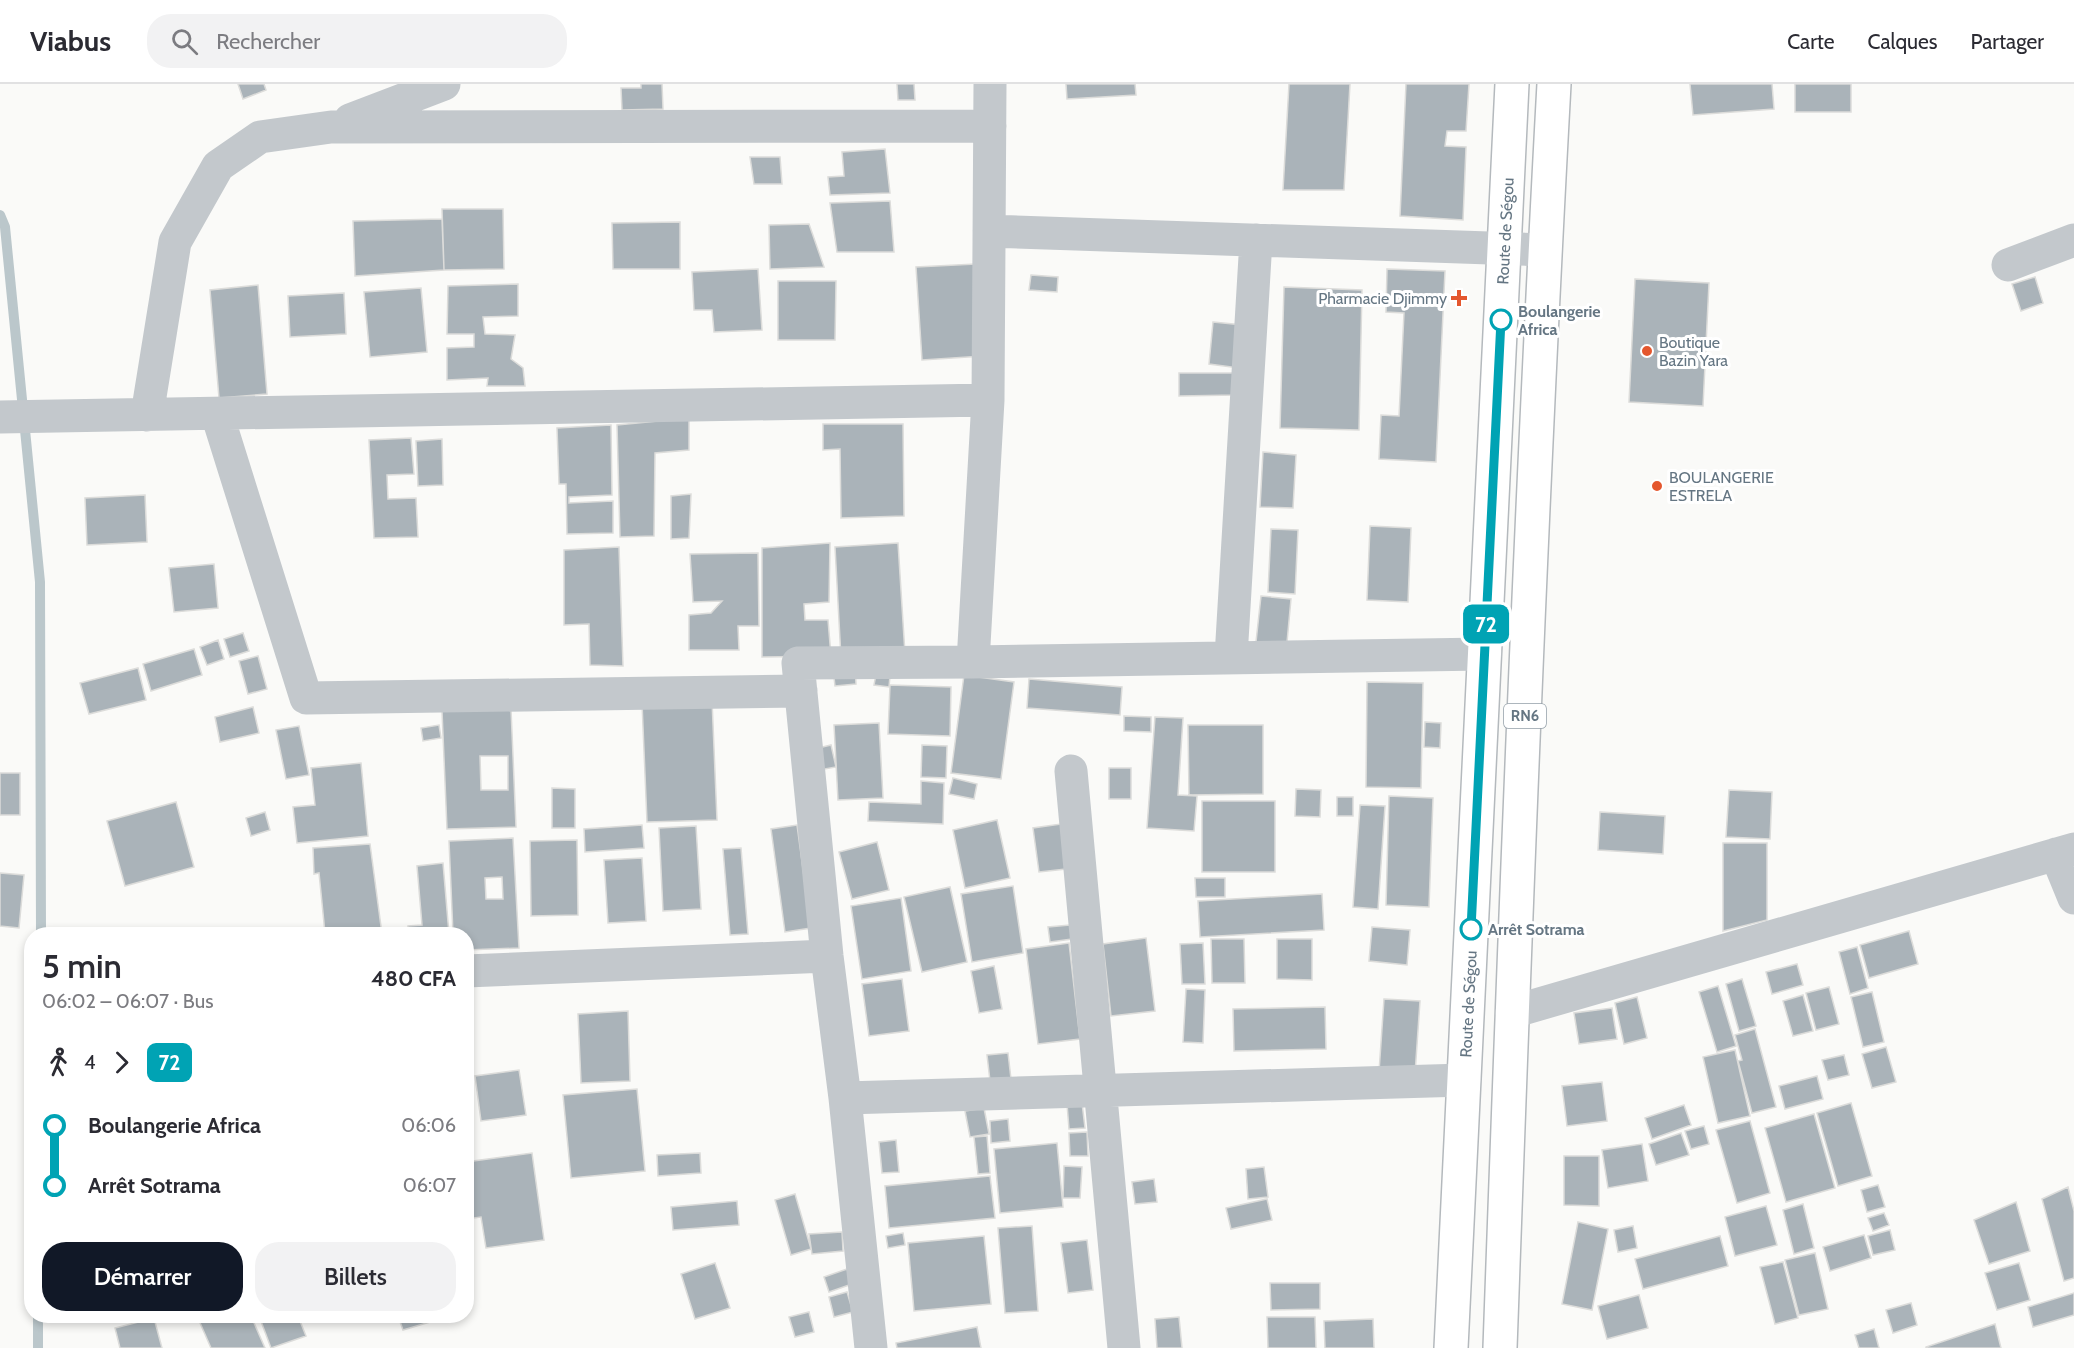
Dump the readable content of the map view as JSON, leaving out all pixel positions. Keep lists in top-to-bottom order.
{
  "streets": {
    "highway": ["Route de Ségou", "RN6"]
  },
  "places": {
    "health": ["Pharmacie Djimmy"],
    "other": [
      "Boulangerie Africa",
      "Boutique Bazin Yara",
      "BOULANGERIE ESTRELA",
      "Arrêt Sotrama"
    ]
  },
  "lines": ["bus line 72"],
  "page": {
    "header": "Viabus",
    "search": "Rechercher",
    "nav": ["Carte", "Calques", "Partager"],
    "on_map": "72",
    "heading": ["5 min", "06:02 – 06:07 · Bus", "480 CFA"],
    "legs": ["4", "72"],
    "list": [
      {
        "name": "Boulangerie Africa",
        "value": "06:06"
      },
      {
        "name": "Arrêt Sotrama",
        "value": "06:07"
      }
    ],
    "buttons": ["Démarrer", "Billets"]
  }
}
